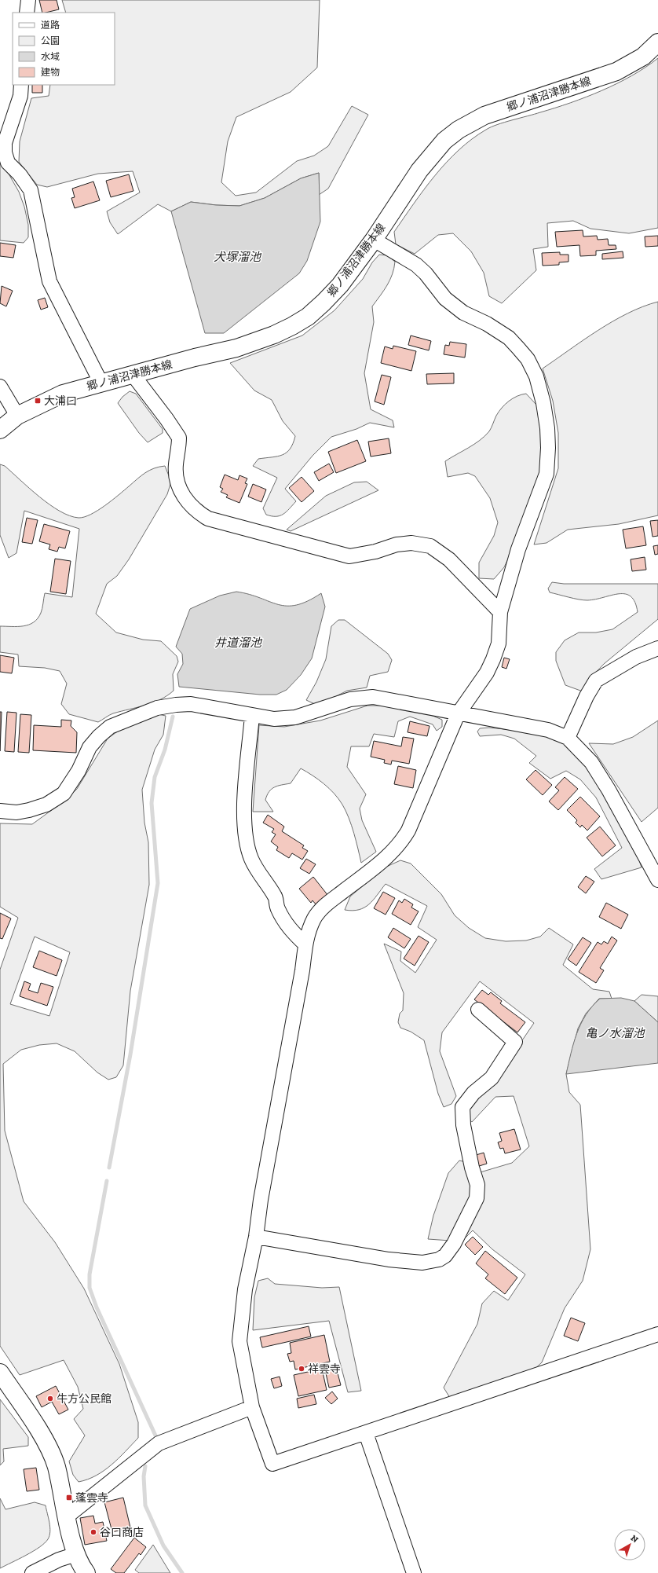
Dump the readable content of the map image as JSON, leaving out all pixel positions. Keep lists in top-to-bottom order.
{
  "streets": {
    "main road": ["郷ノ浦沼津勝本線"]
  },
  "water": ["犬塚溜池", "井道溜池", "亀ノ水溜池"],
  "places": {
    "transit": ["大浦口", "蓬雲寺"],
    "other": ["祥雲寺", "牛方公民館", "谷口商店"]
  },
  "legend": [
    "道路",
    "公園",
    "水域",
    "建物"
  ],
  "north": "top right"
}
